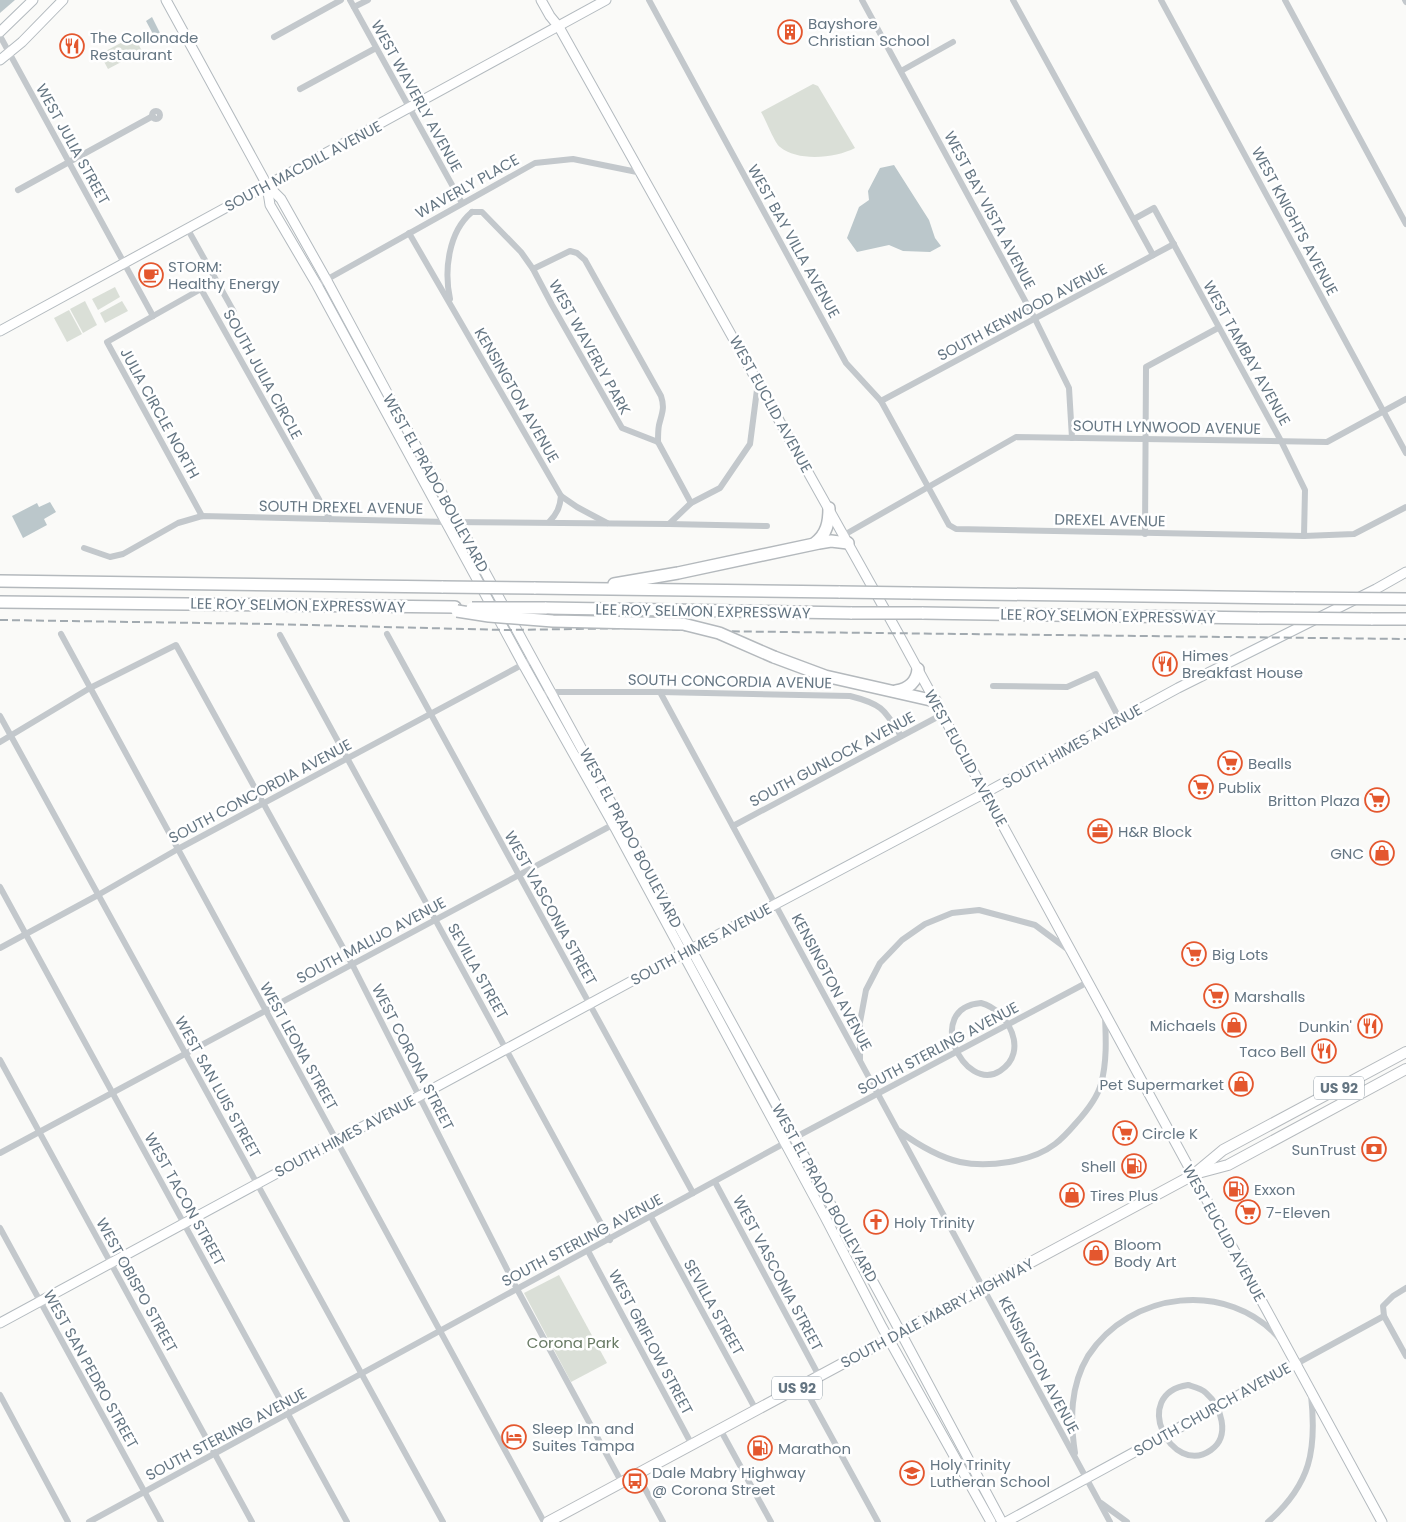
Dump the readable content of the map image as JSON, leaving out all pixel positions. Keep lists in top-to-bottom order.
{
  "streets": {
    "highway": ["LEE ROY SELMON EXPRESSWAY"],
    "main road": ["US 92", "SOUTH DALE MABRY HIGHWAY"],
    "street": [
      "WEST WAVERLY AVENUE",
      "WEST JULIA STREET",
      "SOUTH MACDILL AVENUE",
      "WAVERLY PLACE",
      "WEST BAY VISTA AVENUE",
      "WEST KNIGHTS AVENUE",
      "WEST BAY VILLA AVENUE",
      "SOUTH KENWOOD AVENUE",
      "WEST WAVERLY PARK",
      "WEST TAMBAY AVENUE",
      "SOUTH JULIA CIRCLE",
      "KENSINGTON AVENUE",
      "WEST EUCLID AVENUE",
      "JULIA CIRCLE NORTH",
      "SOUTH LYNWOOD AVENUE",
      "WEST EL PRADO BOULEVARD",
      "SOUTH DREXEL AVENUE",
      "DREXEL AVENUE",
      "SOUTH CONCORDIA AVENUE",
      "SOUTH HIMES AVENUE",
      "SOUTH GUNLOCK AVENUE",
      "WEST VASCONIA STREET",
      "SOUTH MALIJO AVENUE",
      "SEVILLA STREET",
      "WEST LEONA STREET",
      "SOUTH STERLING AVENUE",
      "WEST CORONA STREET",
      "WEST SAN LUIS STREET",
      "WEST TACON STREET",
      "WEST OBISPO STREET",
      "WEST GRIFLOW STREET",
      "WEST SAN PEDRO STREET",
      "SOUTH CHURCH AVENUE"
    ]
  },
  "crossings": [
    ["WEST WAVERLY AVENUE", "SOUTH MACDILL AVENUE"],
    ["WEST WAVERLY AVENUE", "WAVERLY PLACE"],
    ["WEST WAVERLY AVENUE", "KENSINGTON AVENUE"],
    ["WEST JULIA STREET", "SOUTH MACDILL AVENUE"],
    ["WEST JULIA STREET", "SOUTH JULIA CIRCLE"],
    ["WEST JULIA STREET", "JULIA CIRCLE NORTH"],
    ["SOUTH MACDILL AVENUE", "WEST EUCLID AVENUE"],
    ["SOUTH MACDILL AVENUE", "WEST EL PRADO BOULEVARD"],
    ["WAVERLY PLACE", "KENSINGTON AVENUE"],
    ["WAVERLY PLACE", "WEST EUCLID AVENUE"],
    ["WAVERLY PLACE", "WEST EL PRADO BOULEVARD"],
    ["WEST BAY VISTA AVENUE", "SOUTH KENWOOD AVENUE"],
    ["WEST BAY VISTA AVENUE", "SOUTH LYNWOOD AVENUE"],
    ["WEST KNIGHTS AVENUE", "SOUTH LYNWOOD AVENUE"],
    ["WEST BAY VILLA AVENUE", "SOUTH KENWOOD AVENUE"],
    ["WEST BAY VILLA AVENUE", "SOUTH LYNWOOD AVENUE"],
    ["WEST BAY VILLA AVENUE", "DREXEL AVENUE"],
    ["SOUTH KENWOOD AVENUE", "WEST TAMBAY AVENUE"],
    ["WEST TAMBAY AVENUE", "SOUTH LYNWOOD AVENUE"],
    ["WEST TAMBAY AVENUE", "DREXEL AVENUE"],
    ["SOUTH JULIA CIRCLE", "JULIA CIRCLE NORTH"],
    ["SOUTH JULIA CIRCLE", "SOUTH DREXEL AVENUE"],
    ["KENSINGTON AVENUE", "SOUTH DREXEL AVENUE"],
    ["KENSINGTON AVENUE", "SOUTH CONCORDIA AVENUE"],
    ["KENSINGTON AVENUE", "SOUTH HIMES AVENUE"],
    ["KENSINGTON AVENUE", "SOUTH GUNLOCK AVENUE"],
    ["KENSINGTON AVENUE", "SOUTH STERLING AVENUE"],
    ["KENSINGTON AVENUE", "SOUTH DALE MABRY HIGHWAY"],
    ["KENSINGTON AVENUE", "SOUTH CHURCH AVENUE"],
    ["WEST EUCLID AVENUE", "SOUTH HIMES AVENUE"],
    ["WEST EUCLID AVENUE", "SOUTH GUNLOCK AVENUE"],
    ["WEST EUCLID AVENUE", "SOUTH STERLING AVENUE"],
    ["WEST EUCLID AVENUE", "SOUTH DALE MABRY HIGHWAY"],
    ["WEST EUCLID AVENUE", "SOUTH CHURCH AVENUE"],
    ["JULIA CIRCLE NORTH", "SOUTH DREXEL AVENUE"],
    ["SOUTH LYNWOOD AVENUE", "DREXEL AVENUE"],
    ["WEST EL PRADO BOULEVARD", "SOUTH DREXEL AVENUE"],
    ["WEST EL PRADO BOULEVARD", "SOUTH CONCORDIA AVENUE"],
    ["WEST EL PRADO BOULEVARD", "SOUTH HIMES AVENUE"],
    ["WEST EL PRADO BOULEVARD", "SOUTH MALIJO AVENUE"],
    ["WEST EL PRADO BOULEVARD", "SOUTH STERLING AVENUE"],
    ["WEST EL PRADO BOULEVARD", "SOUTH DALE MABRY HIGHWAY"],
    ["SOUTH CONCORDIA AVENUE", "SOUTH GUNLOCK AVENUE"],
    ["SOUTH CONCORDIA AVENUE", "WEST VASCONIA STREET"],
    ["SOUTH CONCORDIA AVENUE", "SEVILLA STREET"],
    ["SOUTH CONCORDIA AVENUE", "WEST LEONA STREET"],
    ["SOUTH CONCORDIA AVENUE", "WEST CORONA STREET"],
    ["SOUTH CONCORDIA AVENUE", "WEST SAN LUIS STREET"],
    ["SOUTH CONCORDIA AVENUE", "WEST TACON STREET"],
    ["SOUTH HIMES AVENUE", "WEST VASCONIA STREET"],
    ["SOUTH HIMES AVENUE", "SEVILLA STREET"],
    ["SOUTH HIMES AVENUE", "WEST LEONA STREET"],
    ["SOUTH HIMES AVENUE", "WEST CORONA STREET"],
    ["SOUTH HIMES AVENUE", "WEST SAN LUIS STREET"],
    ["SOUTH HIMES AVENUE", "WEST TACON STREET"],
    ["SOUTH HIMES AVENUE", "WEST OBISPO STREET"],
    ["SOUTH HIMES AVENUE", "WEST SAN PEDRO STREET"],
    ["WEST VASCONIA STREET", "SOUTH MALIJO AVENUE"],
    ["WEST VASCONIA STREET", "SOUTH STERLING AVENUE"],
    ["WEST VASCONIA STREET", "SOUTH DALE MABRY HIGHWAY"],
    ["SOUTH MALIJO AVENUE", "SEVILLA STREET"],
    ["SOUTH MALIJO AVENUE", "WEST LEONA STREET"],
    ["SOUTH MALIJO AVENUE", "WEST CORONA STREET"],
    ["SOUTH MALIJO AVENUE", "WEST SAN LUIS STREET"],
    ["SOUTH MALIJO AVENUE", "WEST TACON STREET"],
    ["SOUTH MALIJO AVENUE", "WEST OBISPO STREET"],
    ["SEVILLA STREET", "SOUTH STERLING AVENUE"],
    ["SEVILLA STREET", "SOUTH DALE MABRY HIGHWAY"],
    ["WEST LEONA STREET", "SOUTH STERLING AVENUE"],
    ["WEST LEONA STREET", "WEST CORONA STREET"],
    ["WEST LEONA STREET", "SOUTH DALE MABRY HIGHWAY"],
    ["SOUTH STERLING AVENUE", "WEST CORONA STREET"],
    ["SOUTH STERLING AVENUE", "WEST SAN LUIS STREET"],
    ["SOUTH STERLING AVENUE", "WEST TACON STREET"],
    ["SOUTH STERLING AVENUE", "WEST OBISPO STREET"],
    ["SOUTH STERLING AVENUE", "WEST GRIFLOW STREET"],
    ["SOUTH STERLING AVENUE", "WEST SAN PEDRO STREET"],
    ["WEST CORONA STREET", "SOUTH DALE MABRY HIGHWAY"],
    ["SOUTH DALE MABRY HIGHWAY", "WEST GRIFLOW STREET"]
  ],
  "parks": ["Corona Park"],
  "places": {
    "building": ["Bayshore Christian School"],
    "restaurant": [
      "The Collonade Restaurant",
      "Himes Breakfast House",
      "Dunkin'",
      "Taco Bell"
    ],
    "cafe": ["STORM: Healthy Energy"],
    "supermarket": [
      "Bealls",
      "Publix",
      "Britton Plaza",
      "Big Lots",
      "Marshalls",
      "Circle K",
      "7-Eleven"
    ],
    "office": ["H&R Block"],
    "shop": [
      "GNC",
      "Michaels",
      "Pet Supermarket",
      "Tires Plus",
      "Bloom Body Art"
    ],
    "bank": ["SunTrust"],
    "fuel station": ["Shell", "Exxon", "Marathon"],
    "church": ["Holy Trinity"],
    "hotel": ["Sleep Inn and Suites Tampa"],
    "school or university": ["Holy Trinity Lutheran School"],
    "bus stop": ["Dale Mabry Highway @ Corona Street"]
  }
}
